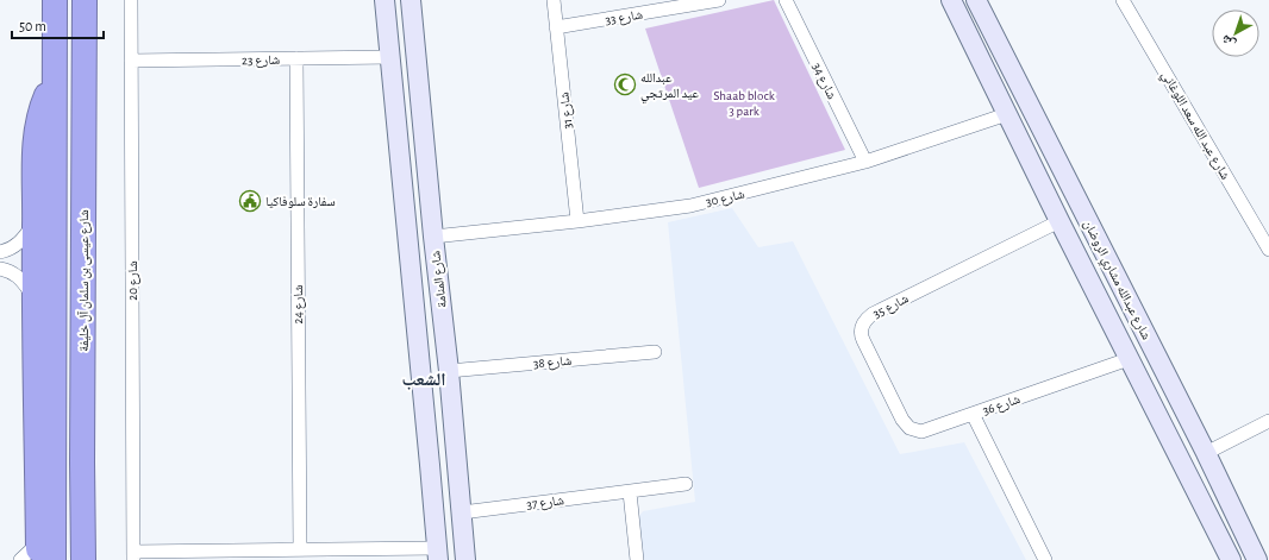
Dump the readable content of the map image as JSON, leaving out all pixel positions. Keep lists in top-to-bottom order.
{
  "streets": {
    "highway": ["شارع عيسى بن سلمان آل خليفة"],
    "street": [
      "شارع 33",
      "شارع 23",
      "شارع 34",
      "شارع 31",
      "شارع عبد الله سعد اللوغاني",
      "شارع 30",
      "شارع المنامة",
      "شارع عبدالله مشاري الروضان",
      "شارع 20",
      "شارع 24",
      "شارع 35",
      "شارع 38",
      "شارع 36",
      "شارع 37"
    ]
  },
  "crossings": [
    ["شارع 33", "شارع 31"],
    ["شارع 23", "شارع المنامة"],
    ["شارع 23", "شارع 20"],
    ["شارع 23", "شارع 24"],
    ["شارع 34", "شارع 30"],
    ["شارع 31", "شارع 30"],
    ["شارع 30", "شارع المنامة"],
    ["شارع 30", "شارع عبدالله مشاري الروضان"],
    ["شارع المنامة", "شارع 38"],
    ["شارع المنامة", "شارع 37"],
    ["شارع عبدالله مشاري الروضان", "شارع 35"],
    ["شارع عبدالله مشاري الروضان", "شارع 36"],
    ["شارع 35", "شارع 36"]
  ],
  "districts": ["الشعب"],
  "parks": ["Shaab block 3 park"],
  "places": {
    "mosque": ["عبدالله عيد المرتجي"],
    "public building": ["سفارة سلوفاكيا"]
  },
  "scale_bar": "50 m",
  "north": "bottom left"
}
